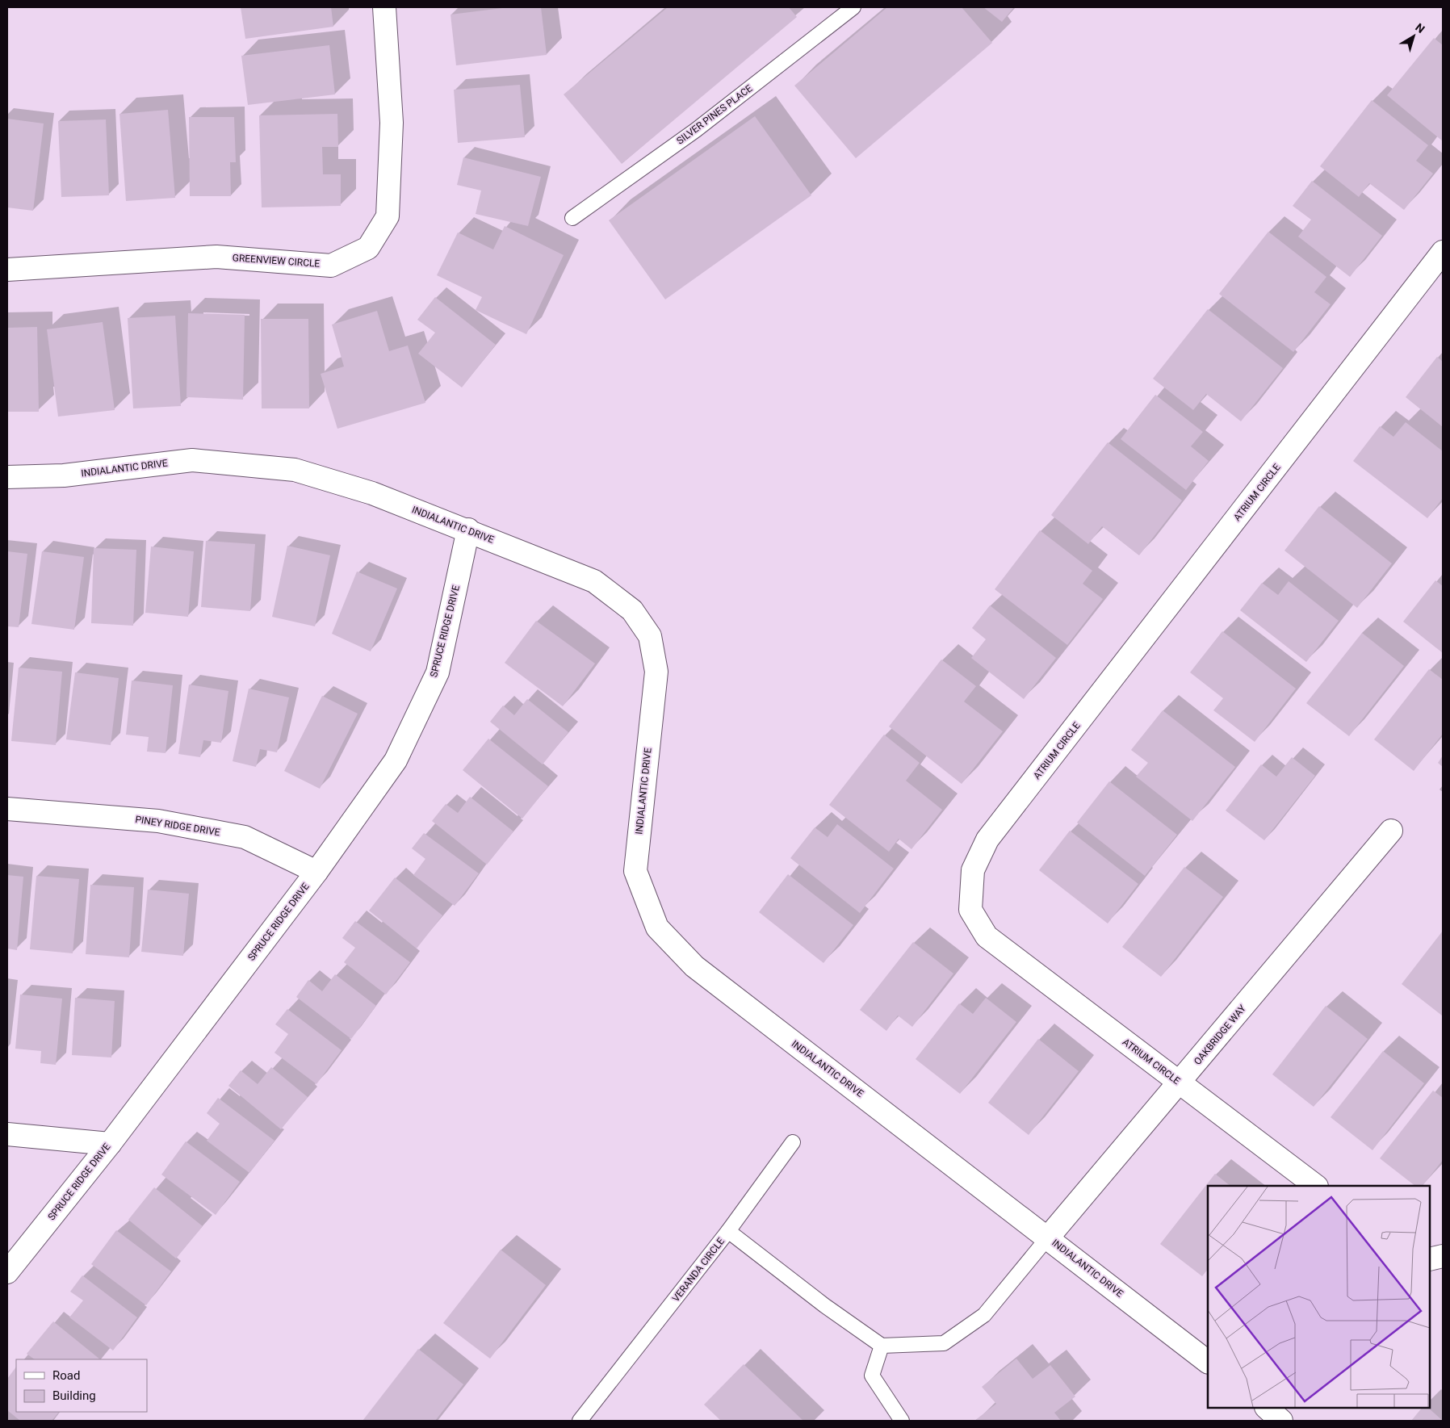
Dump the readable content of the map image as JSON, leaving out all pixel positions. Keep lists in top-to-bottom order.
{
  "streets": {
    "street": [
      "GREENVIEW CIRCLE",
      "INDIALANTIC DRIVE",
      "ATRIUM CIRCLE",
      "SPRUCE RIDGE DRIVE",
      "PINEY RIDGE DRIVE",
      "OAKBRIDGE WAY"
    ],
    "lane": ["SILVER PINES PLACE", "VERANDA CIRCLE"]
  },
  "crossings": [
    ["INDIALANTIC DRIVE", "SPRUCE RIDGE DRIVE"],
    ["INDIALANTIC DRIVE", "OAKBRIDGE WAY"],
    ["ATRIUM CIRCLE", "OAKBRIDGE WAY"],
    ["SPRUCE RIDGE DRIVE", "PINEY RIDGE DRIVE"]
  ],
  "legend": ["Road", "Building"],
  "north": "top right"
}
